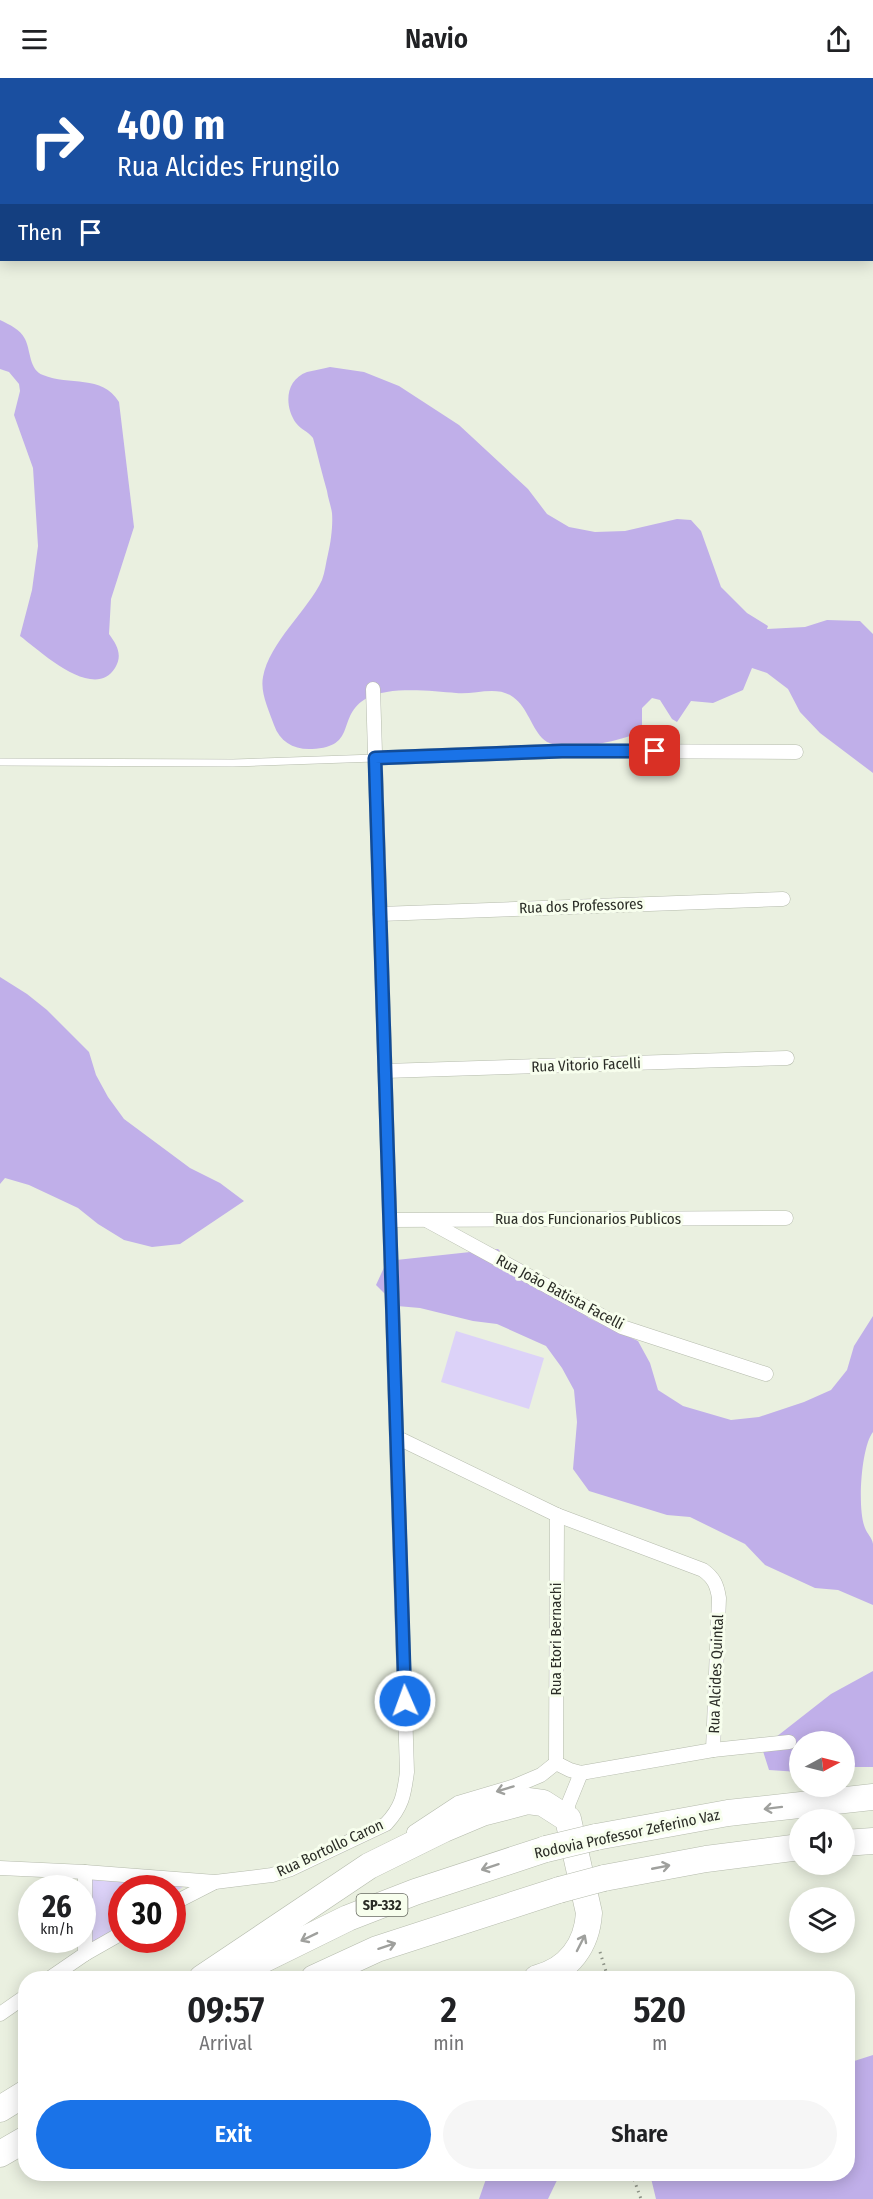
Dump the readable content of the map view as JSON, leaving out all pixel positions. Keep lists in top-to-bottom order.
{
  "streets": {
    "highway": ["Rodovia Professor Zeferino Vaz", "SP-332"],
    "street": [
      "Rua dos Professores",
      "Rua Vitorio Facelli",
      "Rua dos Funcionarios Publicos",
      "Rua João Batista Facelli",
      "Rua Etori Bernachi",
      "Rua Alcides Quintal",
      "Rua Bortollo Caron"
    ]
  },
  "crossings": [
    ["Rua dos Professores", "Rua Bortollo Caron"],
    ["Rua Vitorio Facelli", "Rua Bortollo Caron"],
    ["Rua dos Funcionarios Publicos", "Rua João Batista Facelli"],
    ["Rua dos Funcionarios Publicos", "Rua Bortollo Caron"],
    ["Rua Etori Bernachi", "Rua Alcides Quintal"]
  ],
  "north": "right",
  "page": {
    "header": "Navio",
    "turn": ["400 m", "Rua Alcides Frungilo"],
    "then": "Then",
    "speed": "26 km/h",
    "limit": "30",
    "eta": [
      "09:57",
      "Arrival",
      "2",
      "min",
      "520",
      "m"
    ],
    "buttons": ["Exit", "Share"]
  }
}
